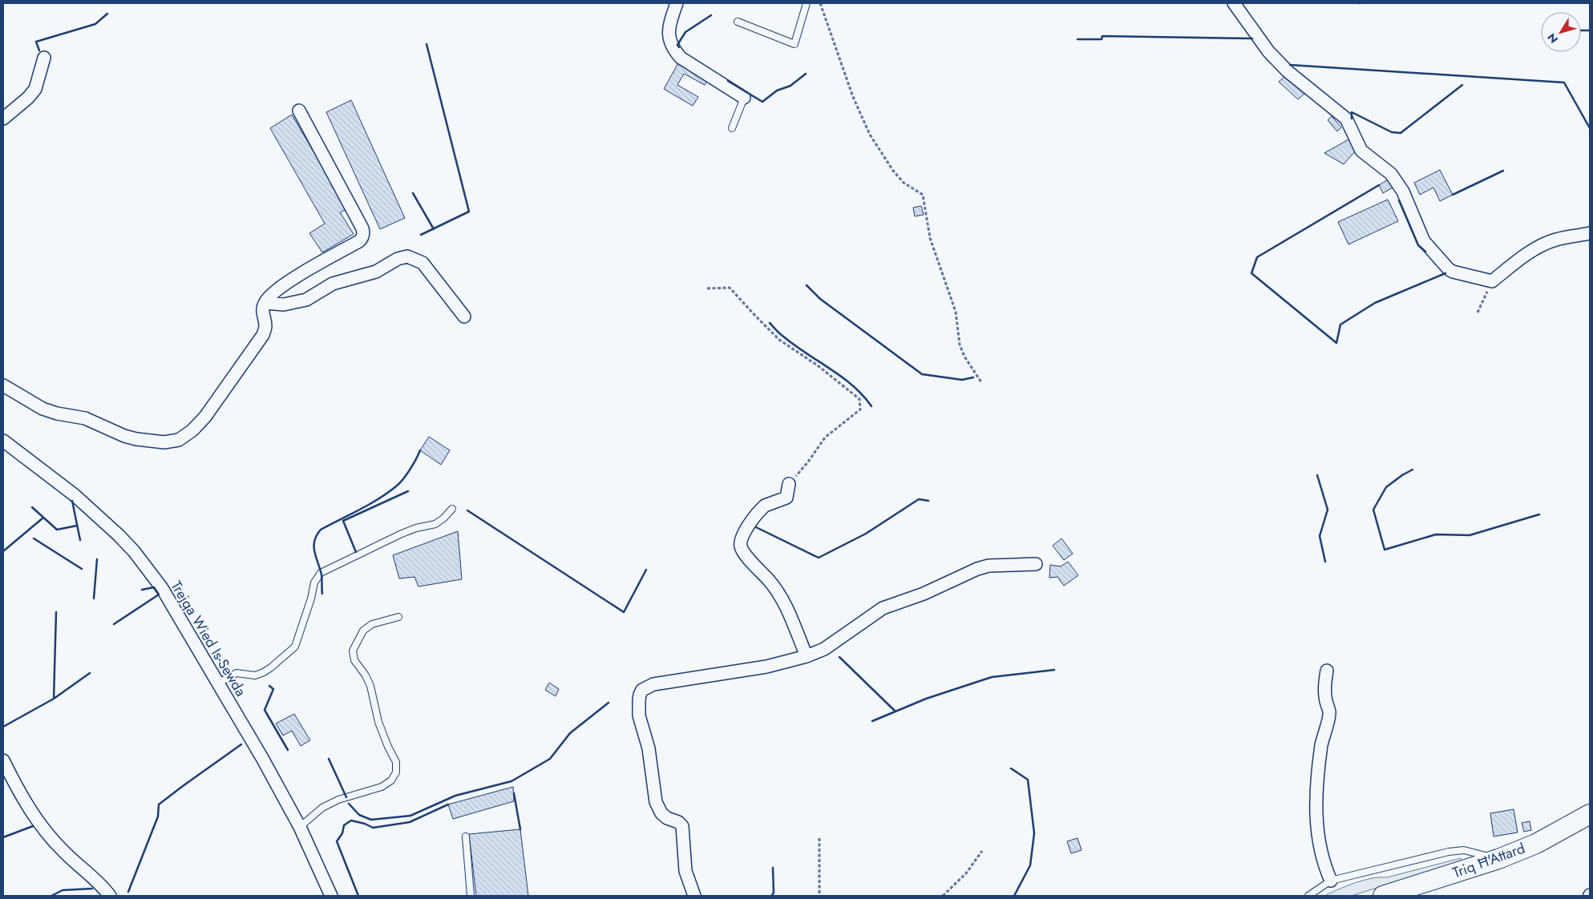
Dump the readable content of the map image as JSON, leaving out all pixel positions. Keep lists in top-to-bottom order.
{
  "streets": {
    "main road": ["Triq Ħ'Attard"],
    "street": ["Trejqa Wied Is-Sewda"]
  },
  "north": "bottom left"
}
